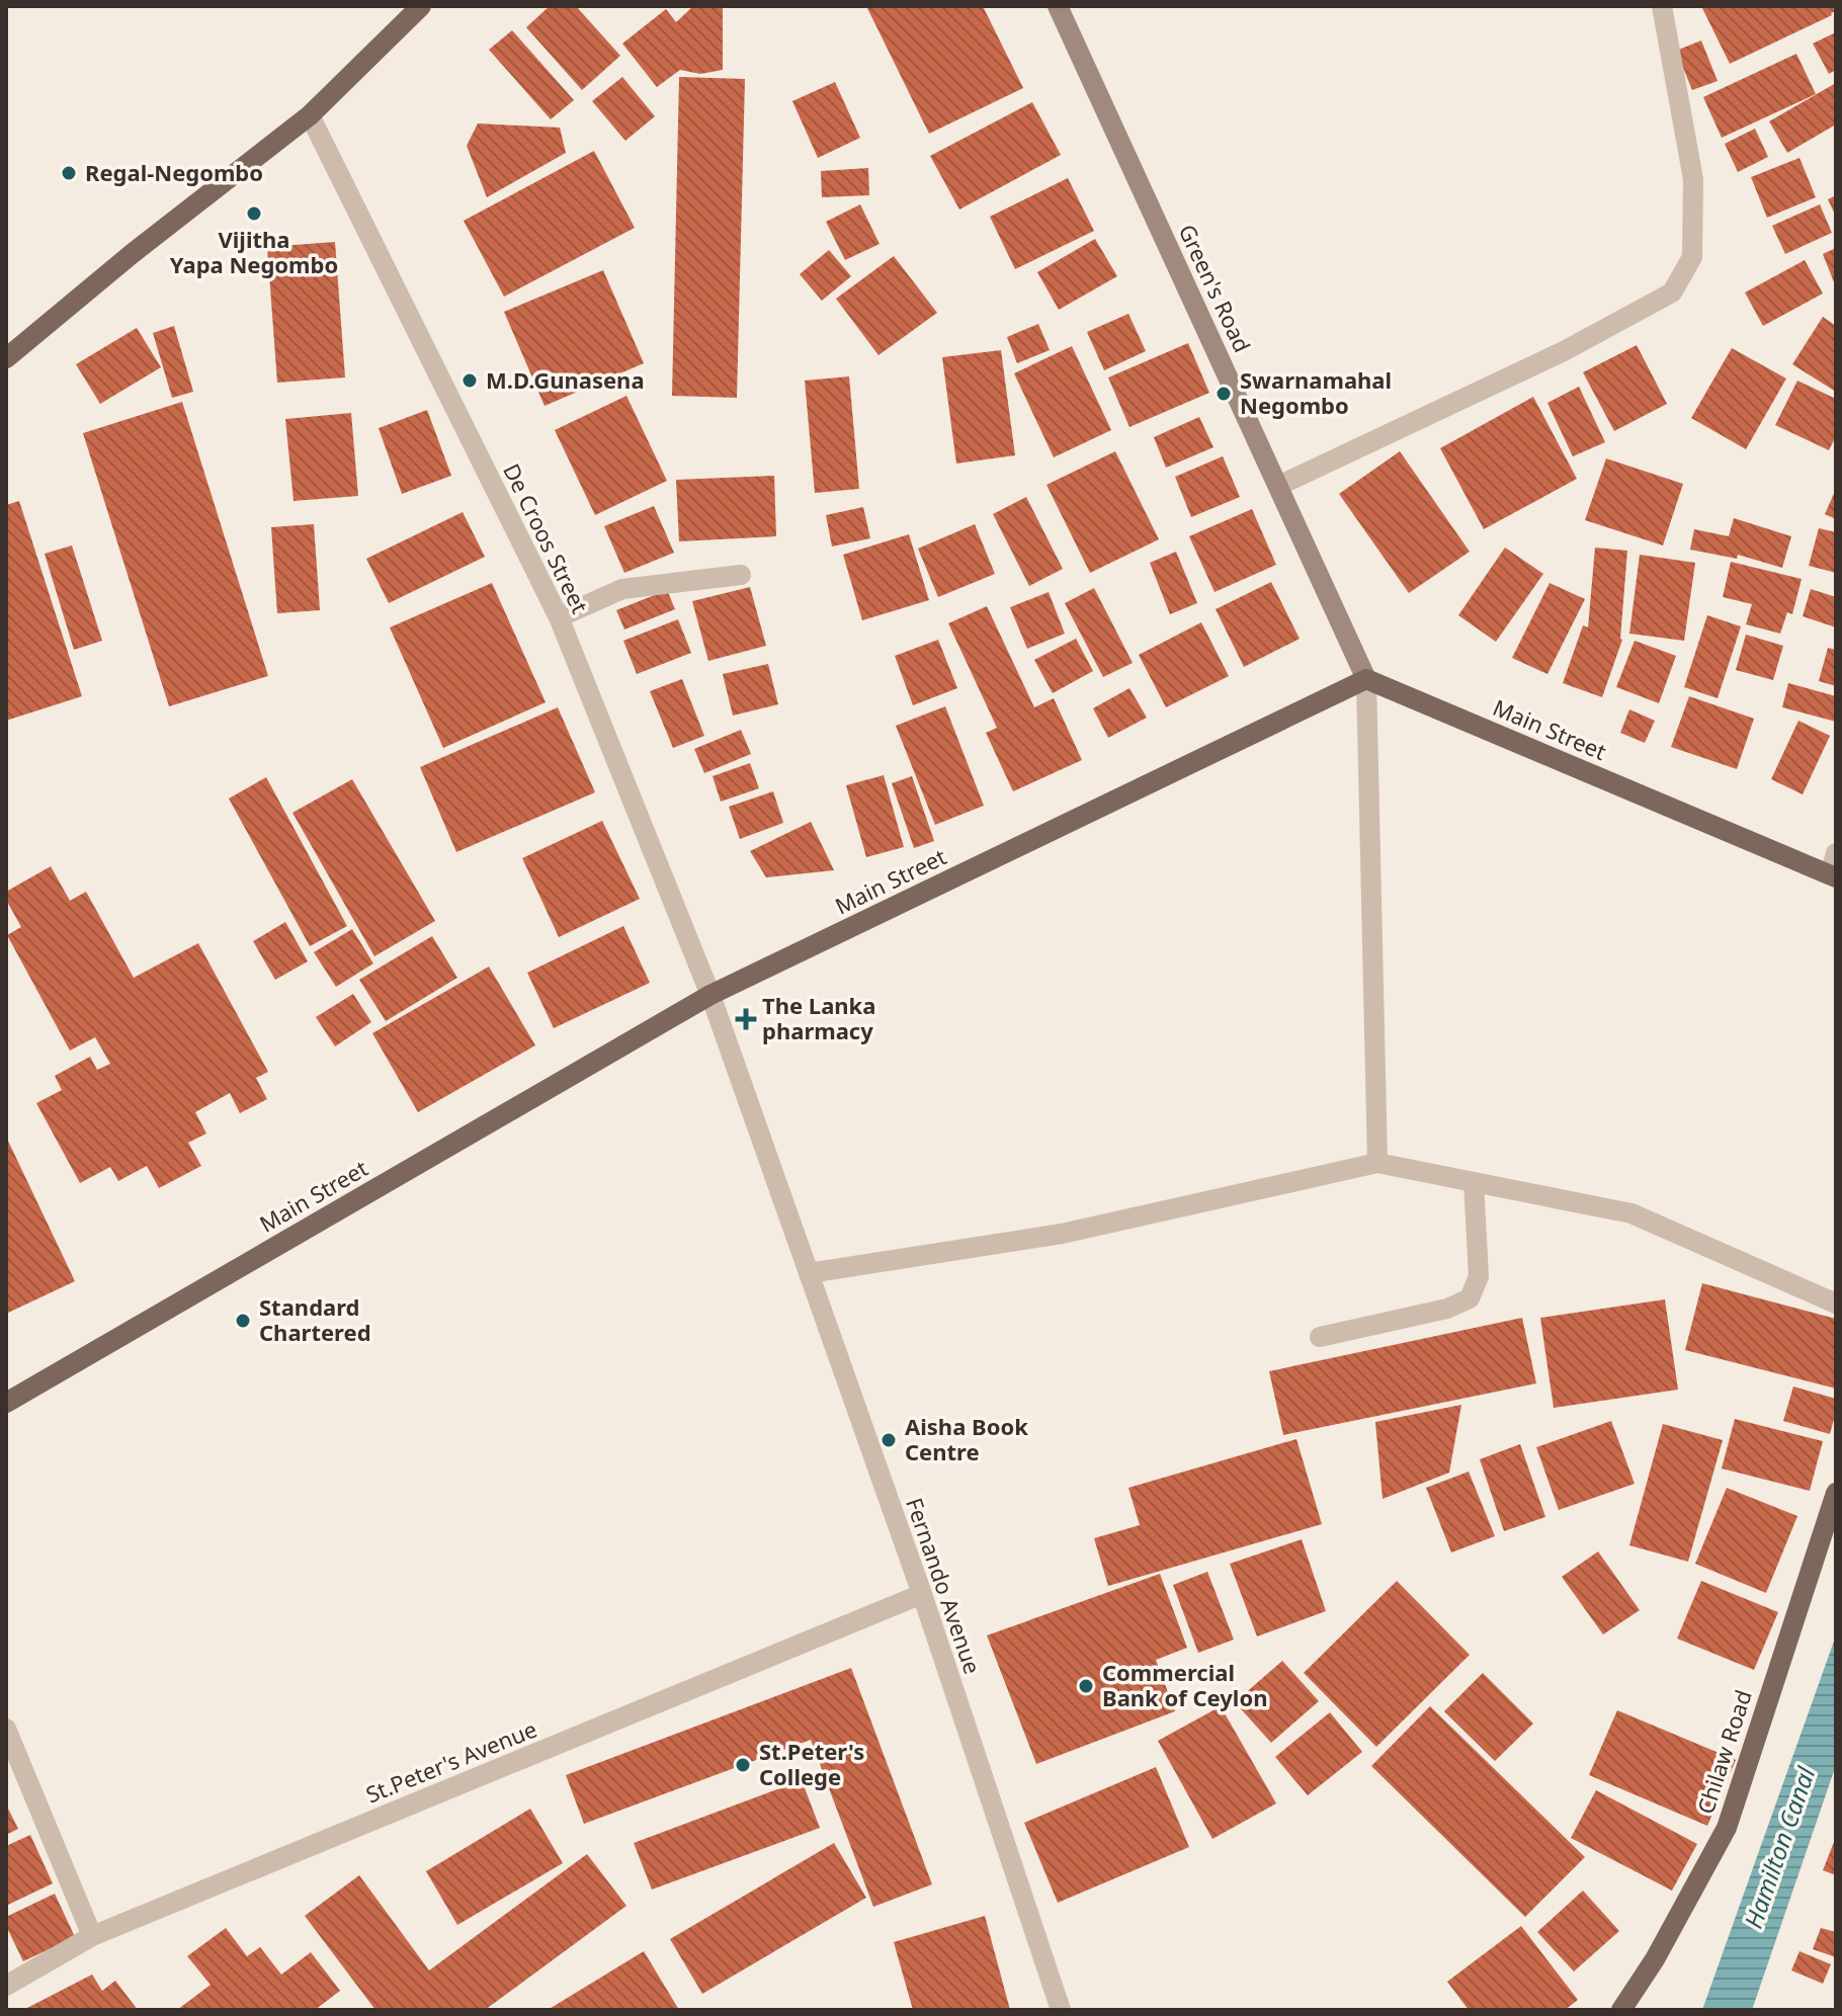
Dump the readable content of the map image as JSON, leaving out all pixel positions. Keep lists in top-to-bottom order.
{
  "streets": {
    "main road": ["Green's Road", "Main Street", "Chilaw Road"],
    "street": ["De Croos Street", "Fernando Avenue", "St.Peter's Avenue"]
  },
  "crossings": [
    ["Green's Road", "Main Street"],
    ["De Croos Street", "Main Street"],
    ["De Croos Street", "Fernando Avenue"],
    ["Main Street", "Fernando Avenue"],
    ["Fernando Avenue", "St.Peter's Avenue"]
  ],
  "water": ["Hamilton Canal"],
  "places": {
    "other": [
      "Regal-Negombo",
      "Vijitha Yapa Negombo",
      "M.D.Gunasena",
      "Swarnamahal Negombo",
      "Standard Chartered",
      "Aisha Book Centre",
      "Commercial Bank of Ceylon",
      "St.Peter's College"
    ],
    "health": ["The Lanka pharmacy"]
  }
}
